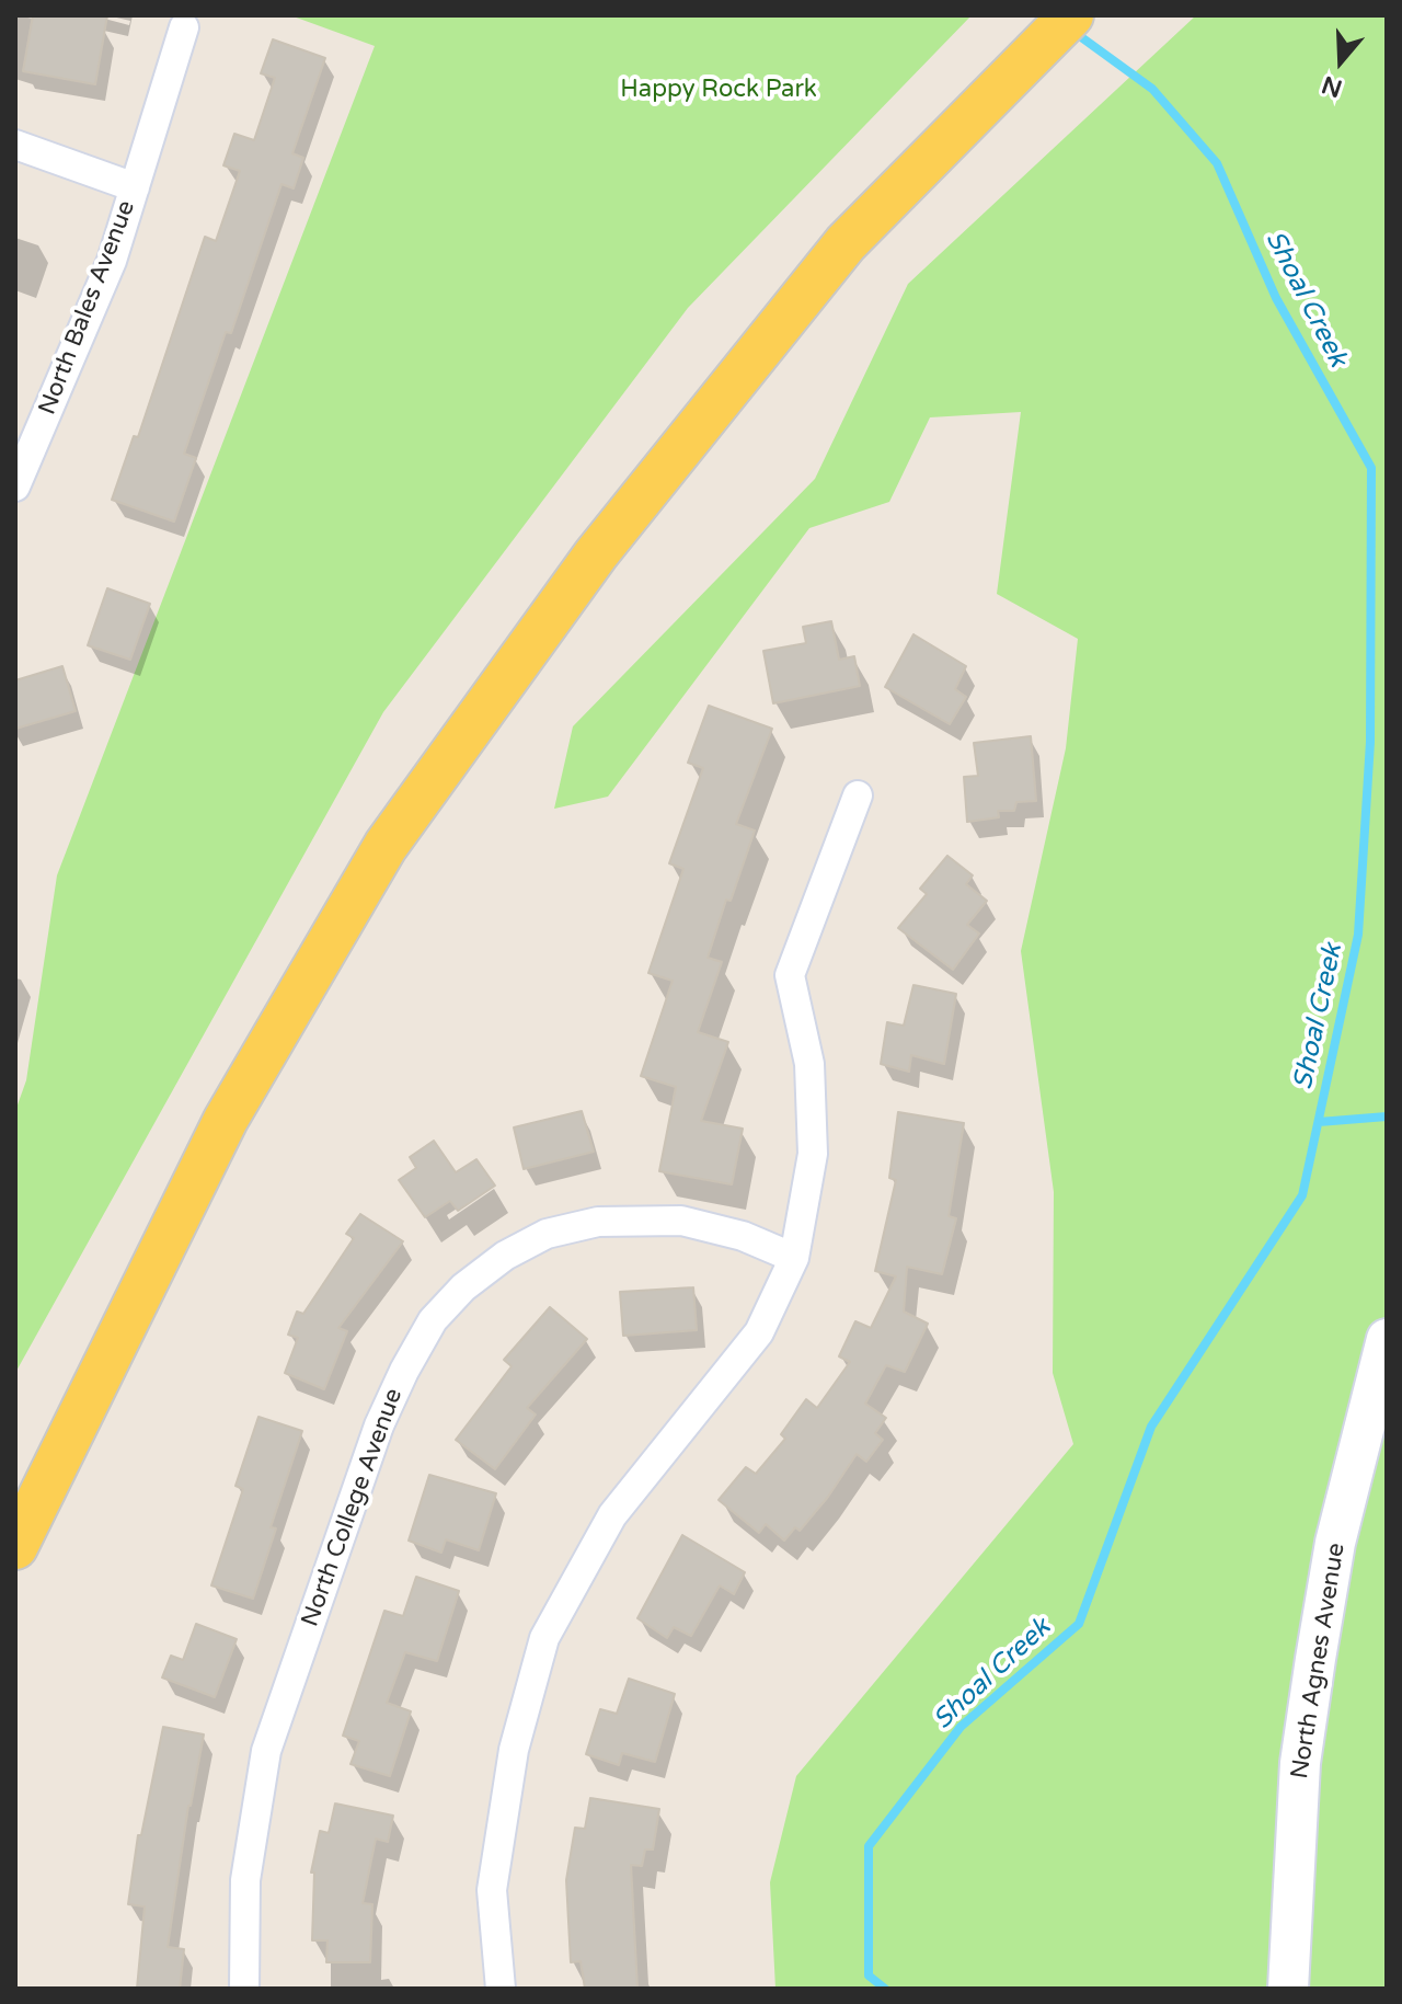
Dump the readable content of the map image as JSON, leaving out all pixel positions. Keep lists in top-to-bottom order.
{
  "streets": {
    "street": ["North Bales Avenue", "North College Avenue", "North Agnes Avenue"]
  },
  "water": ["Shoal Creek"],
  "parks": ["Happy Rock Park"],
  "north": "bottom"
}
